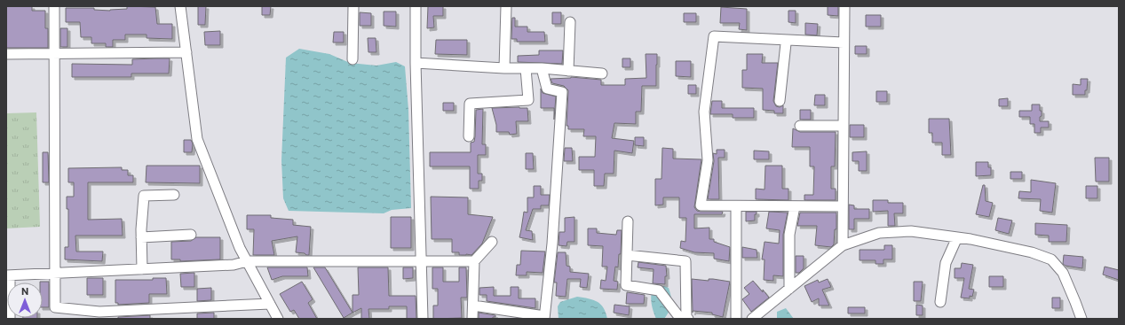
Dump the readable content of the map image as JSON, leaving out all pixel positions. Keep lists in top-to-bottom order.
{
  "north": "top"
}
